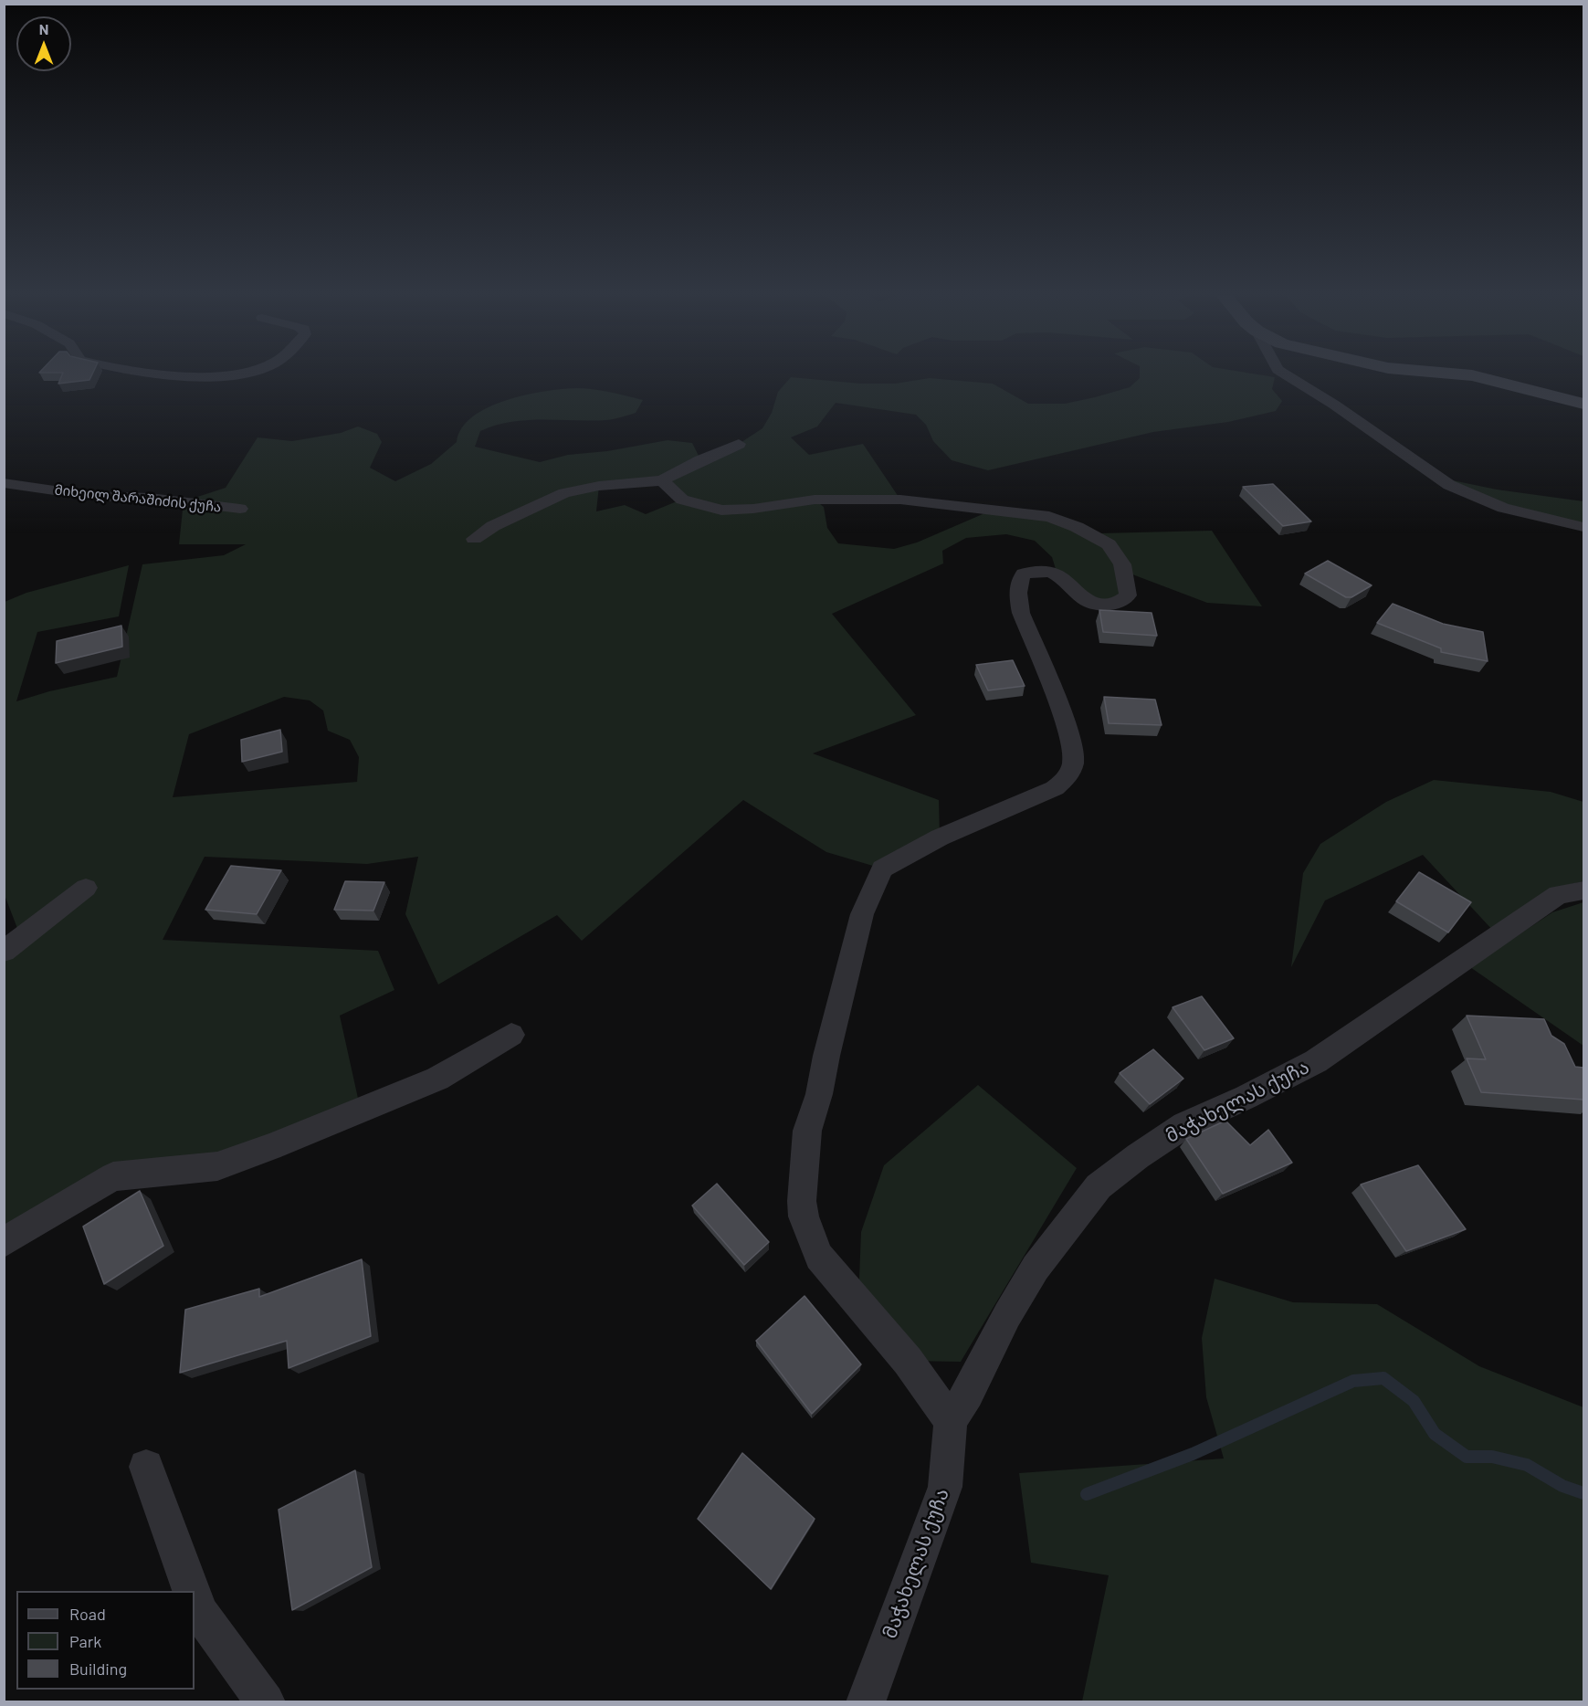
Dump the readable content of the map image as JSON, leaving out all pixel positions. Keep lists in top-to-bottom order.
{
  "streets": {
    "street": ["მიხეილ შარაშიძის ქუჩა", "მაჭახელას ქუჩა"]
  },
  "legend": ["Road", "Park", "Building"],
  "north": "top"
}
